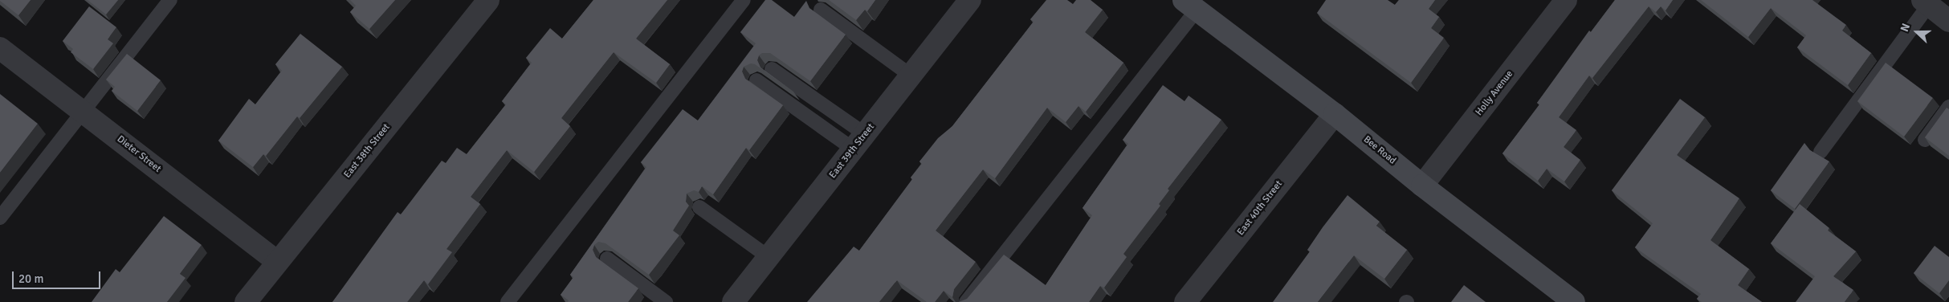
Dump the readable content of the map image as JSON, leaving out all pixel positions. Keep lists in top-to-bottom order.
{
  "streets": {
    "main road": ["Bee Road"],
    "street": [
      "Holly Avenue",
      "East 38th Street",
      "East 39th Street",
      "Dieter Street",
      "East 40th Street"
    ]
  },
  "crossings": [
    ["Holly Avenue", "Bee Road"],
    ["Bee Road", "East 40th Street"],
    ["East 38th Street", "Dieter Street"]
  ],
  "scale_bar": "20 m",
  "north": "left"
}
